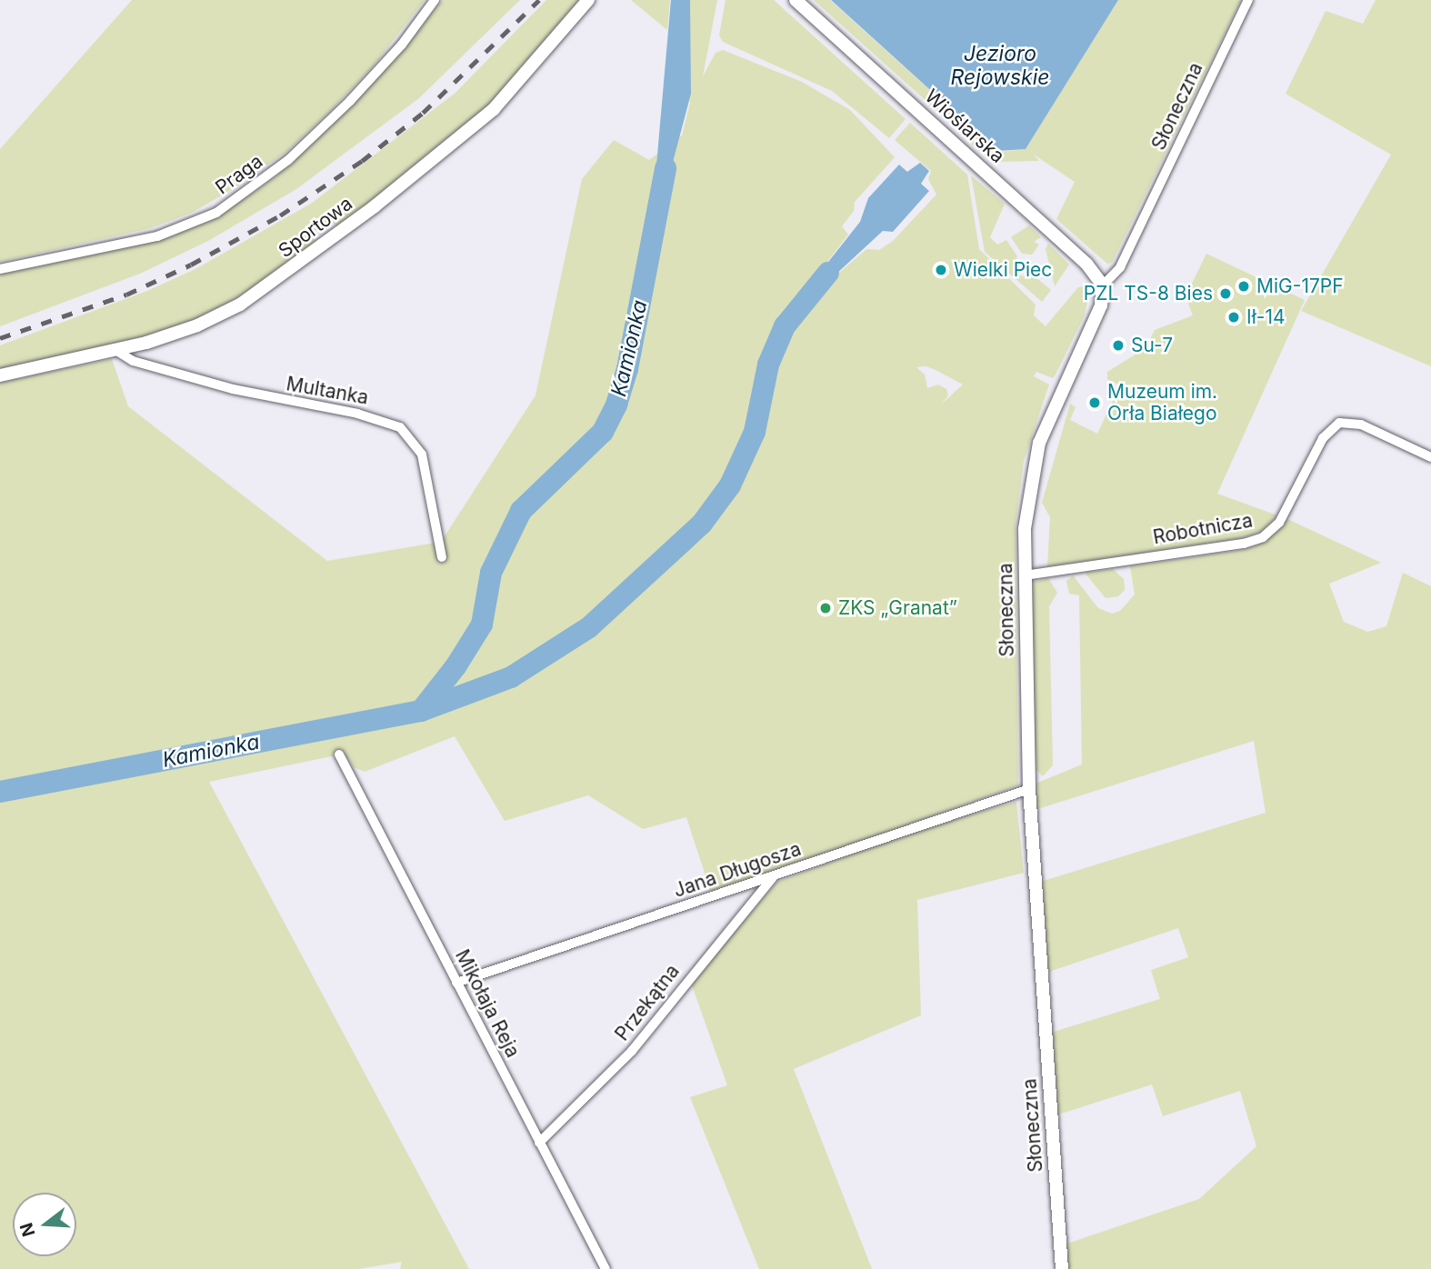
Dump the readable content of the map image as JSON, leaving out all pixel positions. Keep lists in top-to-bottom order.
{
  "streets": {
    "street": [
      "Słoneczna",
      "Wioślarska",
      "Praga",
      "Sportowa",
      "Multanka",
      "Robotnicza",
      "Jana Długosza",
      "Przekątna",
      "Mikołaja Reja"
    ]
  },
  "crossings": [
    ["Słoneczna", "Wioślarska"],
    ["Słoneczna", "Robotnicza"],
    ["Słoneczna", "Jana Długosza"],
    ["Sportowa", "Multanka"],
    ["Jana Długosza", "Przekątna"],
    ["Jana Długosza", "Mikołaja Reja"],
    ["Przekątna", "Mikołaja Reja"]
  ],
  "water": ["Jezioro Rejowskie", "Kamionka"],
  "places": [
    "Wielki Piec",
    "MiG-17PF",
    "PZL TS-8 Bies",
    "Ił-14",
    "Su-7",
    "Muzeum im. Orła Białego",
    "ZKS „Granat”"
  ],
  "north": "left"
}
